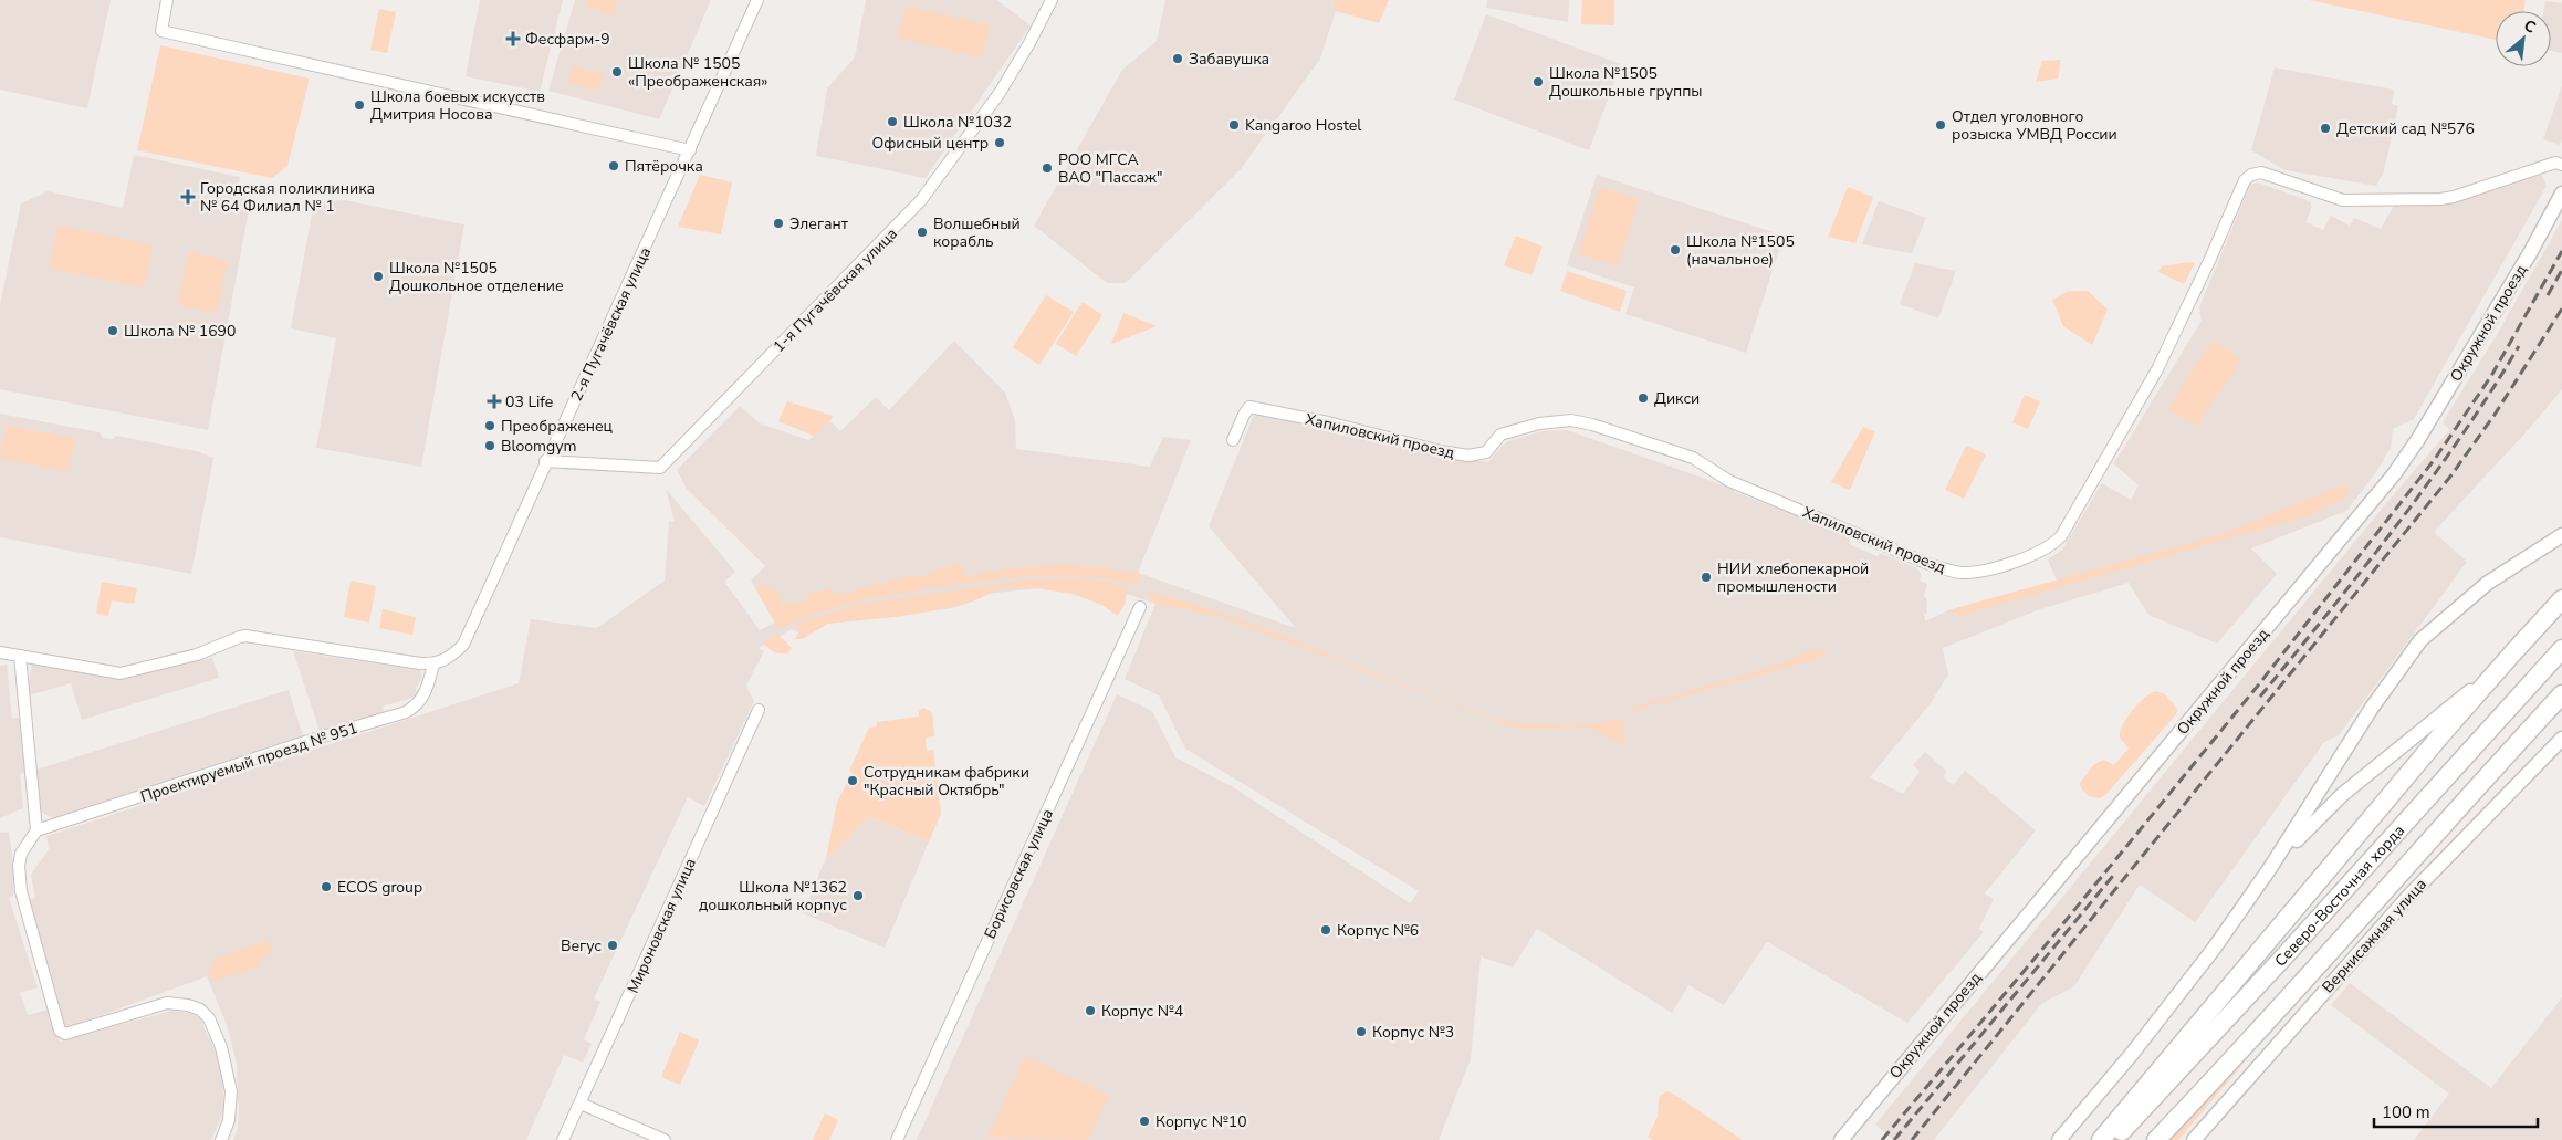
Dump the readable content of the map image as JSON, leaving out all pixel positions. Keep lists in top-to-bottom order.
{
  "streets": {
    "main road": ["Северо-Восточная хорда"],
    "street": [
      "1-я Пугачёвская улица",
      "Окружной проезд",
      "2-я Пугачёвская улица",
      "Хапиловский проезд",
      "Проектируемый проезд № 951",
      "Борисовская улица",
      "Мироновская улица",
      "Вернисажная улица"
    ]
  },
  "crossings": [
    ["1-я Пугачёвская улица", "2-я Пугачёвская улица"],
    ["2-я Пугачёвская улица", "Проектируемый проезд № 951"]
  ],
  "places": {
    "health": ["Фесфарм-9", "Городская поликлиника № 64 Филиал № 1", "03 Life"],
    "other": [
      "Забавушка",
      "Школа № 1505 «Преображенская»",
      "Школа №1505 Дошкольные группы",
      "Школа боевых искусств Дмитрия Носова",
      "Школа №1032",
      "Kangaroo Hostel",
      "Отдел уголовного розыска УМВД России",
      "Детский сад №576",
      "Офисный центр",
      "Пятёрочка",
      "РОО МГСА ВАО \"Пассаж\"",
      "Элегант",
      "Волшебный корабль",
      "Школа №1505 (начальное)",
      "Школа №1505 Дошкольное отделение",
      "Школа № 1690",
      "Дикси",
      "Преображенец",
      "Bloomgym",
      "НИИ хлебопекарной промышлености",
      "Сотрудникам фабрики \"Красный Октябрь\"",
      "ECOS group",
      "Школа №1362 дошкольный корпус",
      "Корпус №6",
      "Вегус",
      "Корпус №4",
      "Корпус №3",
      "Корпус №10"
    ]
  },
  "scale_bar": "100 m",
  "north": "top right"
}
